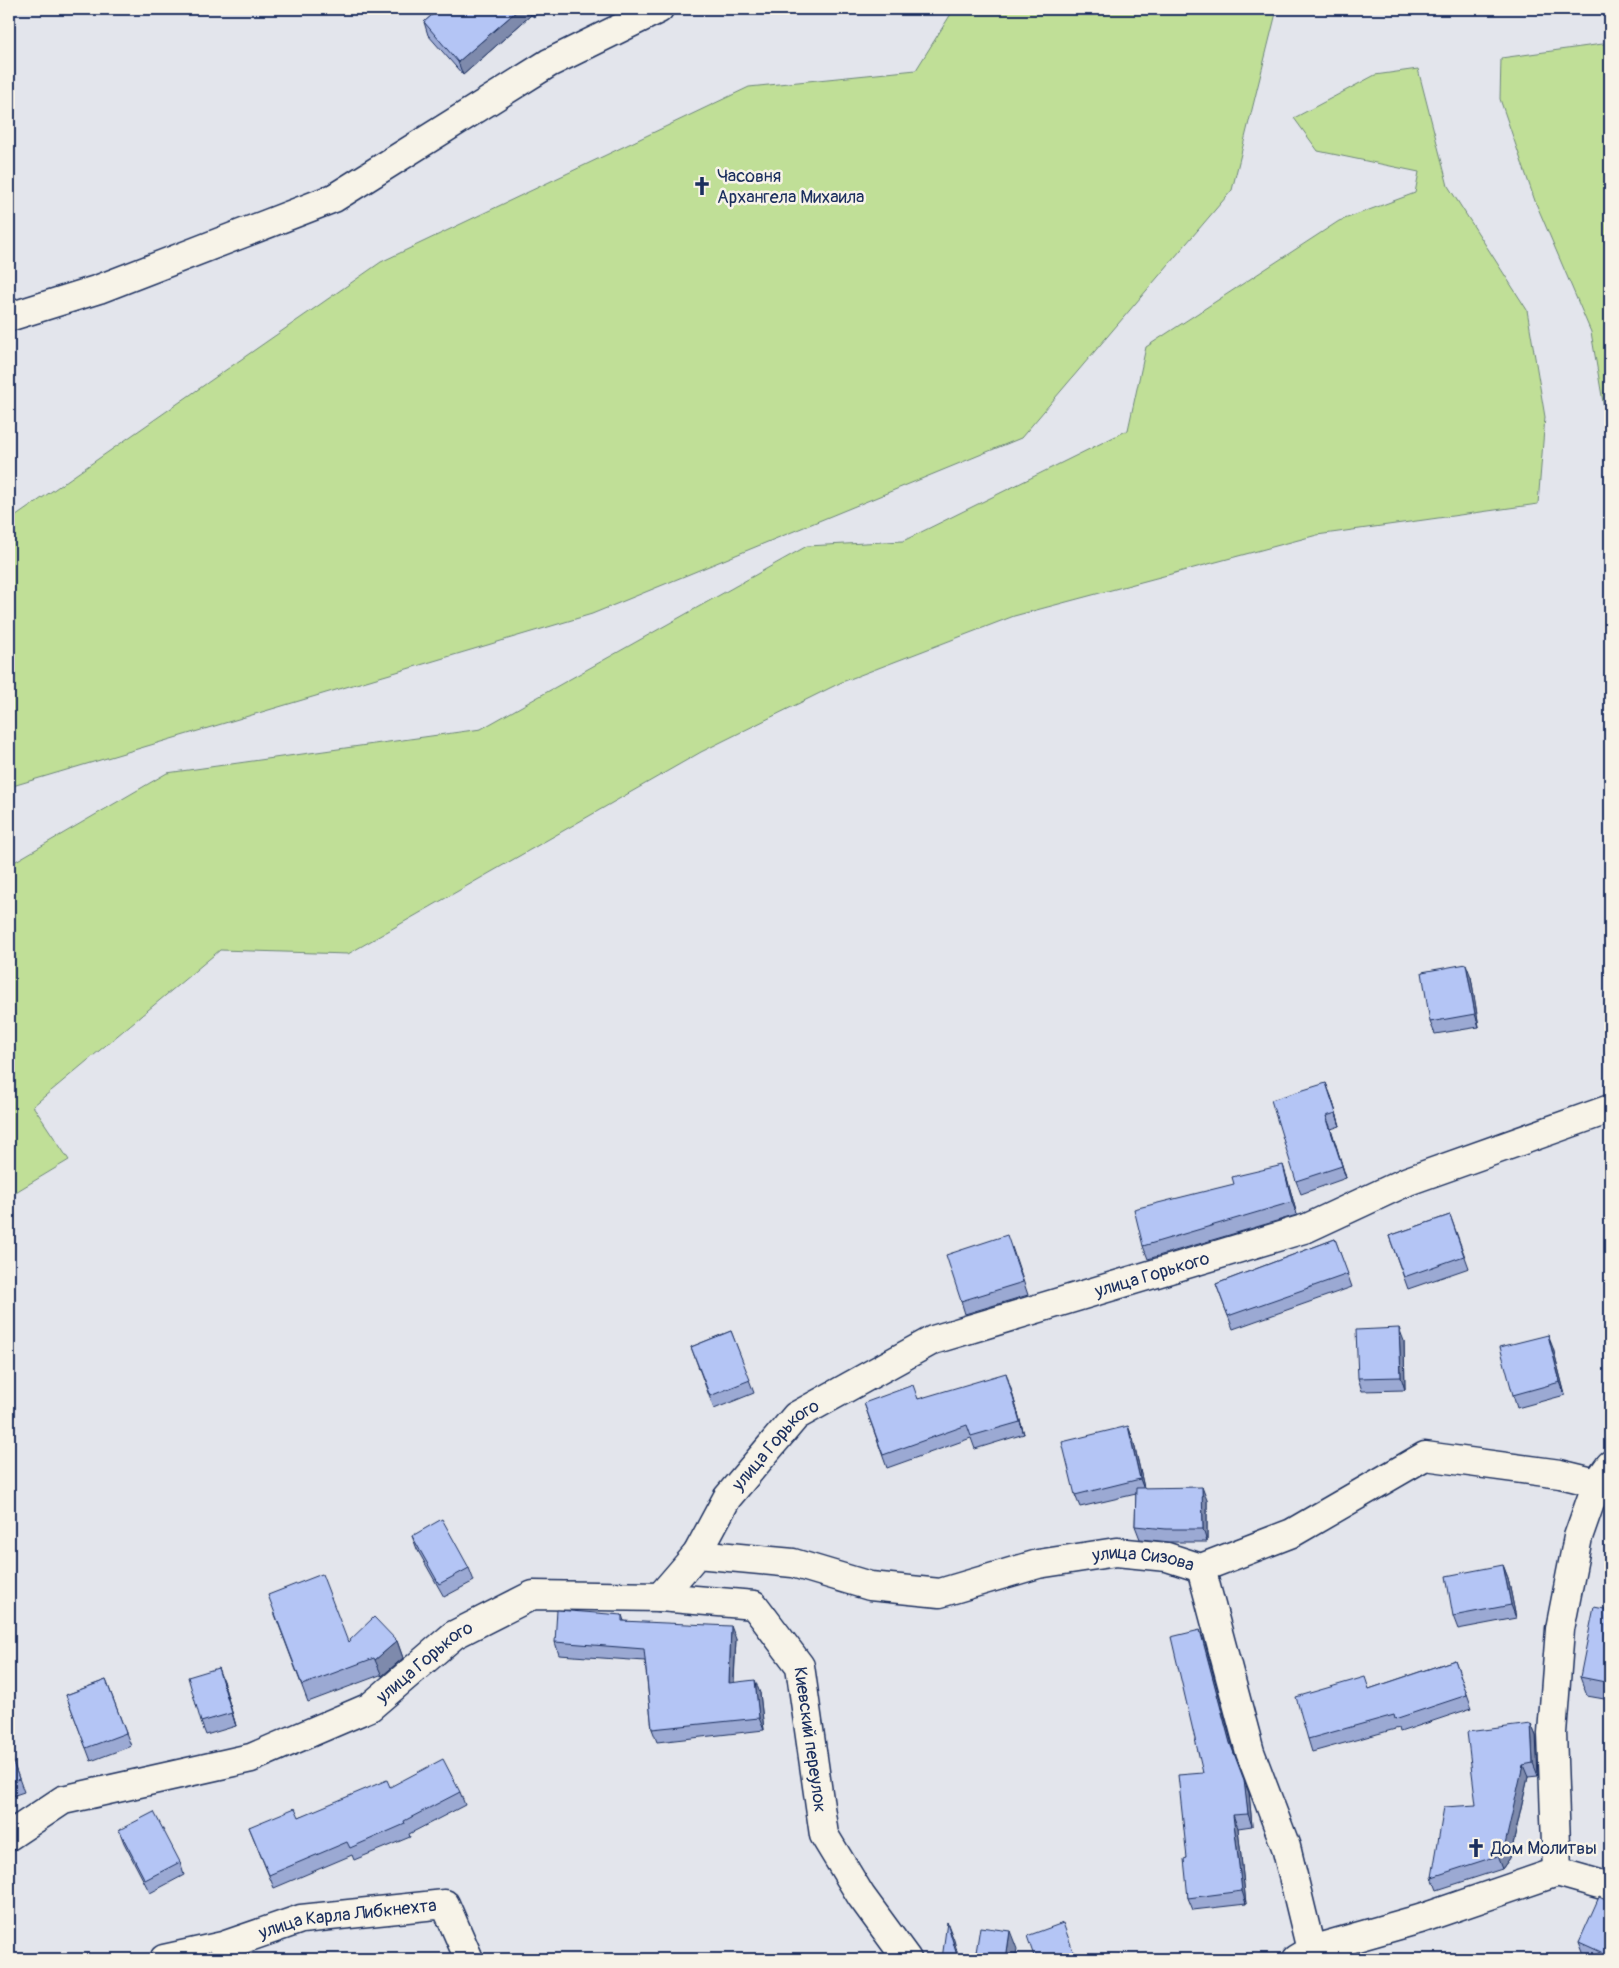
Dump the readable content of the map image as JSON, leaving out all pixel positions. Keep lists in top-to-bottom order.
{
  "streets": {
    "street": [
      "улица Горького",
      "улица Сизова",
      "Киевский переулок",
      "улица Карла Либкнехта"
    ]
  },
  "crossings": [
    ["улица Горького", "улица Сизова"],
    ["улица Горького", "Киевский переулок"]
  ],
  "places": {
    "church": ["Часовня Архангела Михаила", "Дом Молитвы"]
  }
}
